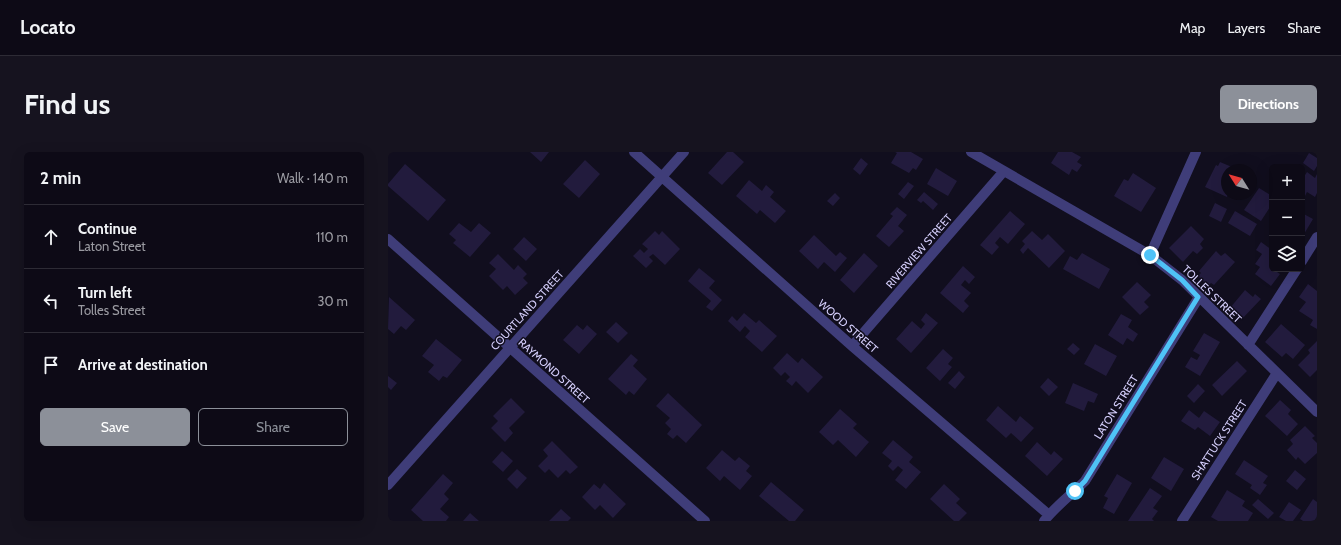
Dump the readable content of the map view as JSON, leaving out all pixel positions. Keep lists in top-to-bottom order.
{
  "streets": {
    "street": [
      "RIVERVIEW STREET",
      "TOLLES STREET",
      "COURTLAND STREET",
      "WOOD STREET",
      "RAYMOND STREET",
      "LATON STREET",
      "SHATTUCK STREET"
    ]
  },
  "crossings": [
    ["RIVERVIEW STREET", "TOLLES STREET"],
    ["RIVERVIEW STREET", "WOOD STREET"],
    ["TOLLES STREET", "LATON STREET"],
    ["TOLLES STREET", "SHATTUCK STREET"],
    ["COURTLAND STREET", "WOOD STREET"],
    ["COURTLAND STREET", "RAYMOND STREET"],
    ["WOOD STREET", "LATON STREET"]
  ],
  "north": "top left",
  "page": {
    "header": "Locato",
    "nav": ["Map", "Layers", "Share"],
    "buttons": [
      "Directions",
      ["Save", "Share"]
    ],
    "title": "Find us",
    "heading": ["2 min", "Walk · 140 m"],
    "map_buttons": ["+", "−"],
    "list": [
      ["Continue", "Laton Street", "110 m"],
      ["Turn left", "Tolles Street", "30 m"],
      "Arrive at destination"
    ]
  }
}
